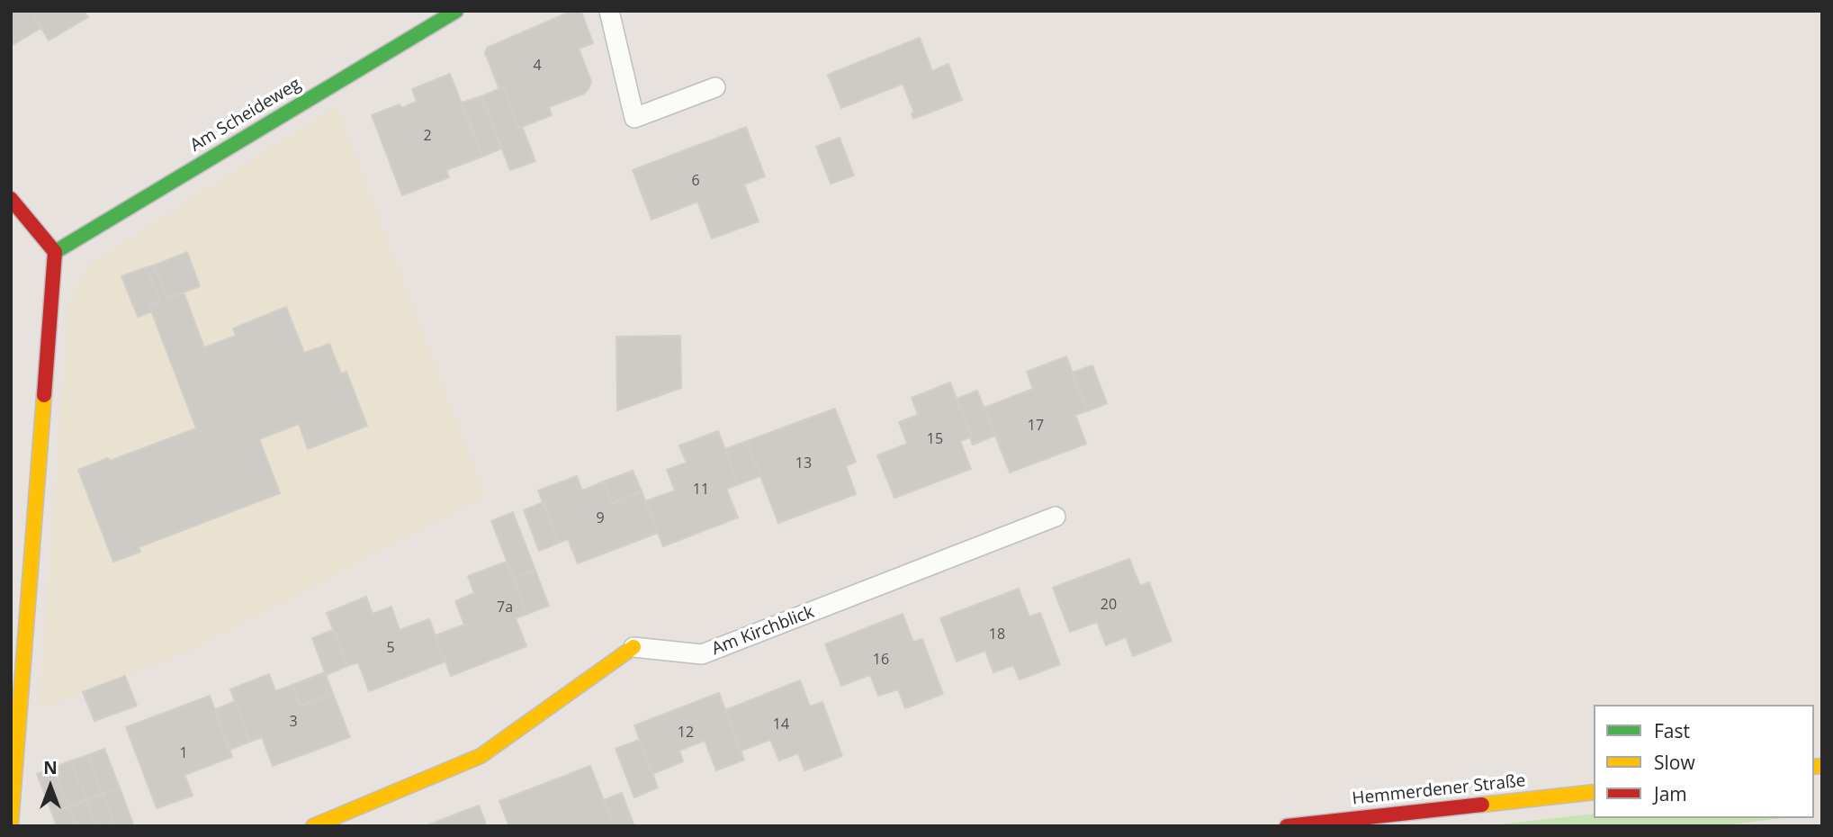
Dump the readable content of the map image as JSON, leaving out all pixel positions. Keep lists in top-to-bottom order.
{
  "streets": {
    "street": ["Am Scheideweg", "Am Kirchblick", "Hemmerdener Straße"]
  },
  "house_numbers": [
    "4",
    "2",
    "6",
    "17",
    "15",
    "13",
    "11",
    "9",
    "20",
    "7a",
    "18",
    "5",
    "16",
    "3",
    "14",
    "12",
    "1"
  ],
  "legend": ["Fast", "Slow", "Jam"],
  "north": "top"
}
